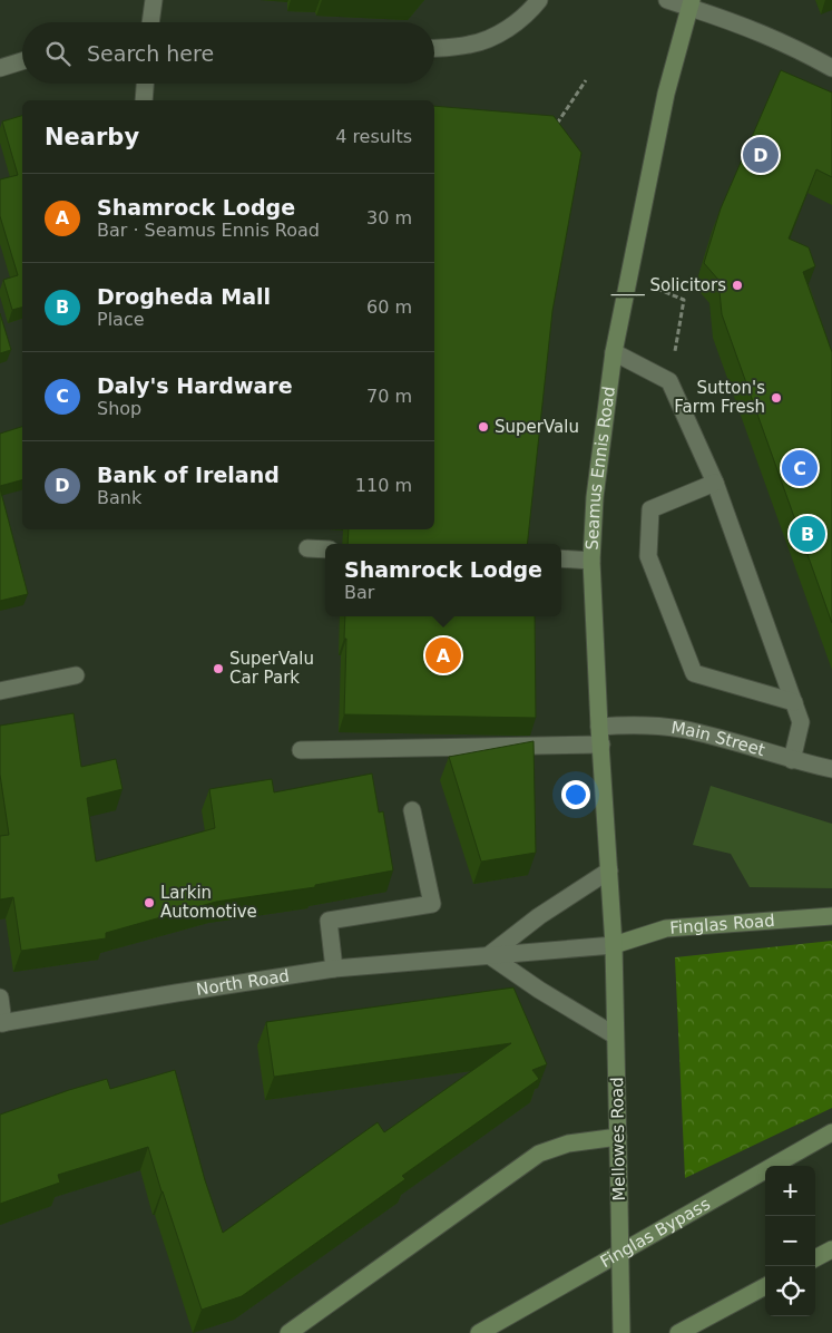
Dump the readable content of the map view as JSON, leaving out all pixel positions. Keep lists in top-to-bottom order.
{
  "streets": {
    "main road": [
      "Seamus Ennis Road",
      "Finglas Road",
      "Mellowes Road",
      "Finglas Bypass"
    ],
    "street": ["Main Street", "North Road"]
  },
  "crossings": [
    ["Seamus Ennis Road", "Main Street"],
    ["Seamus Ennis Road", "Finglas Road"],
    ["Seamus Ennis Road", "North Road"],
    ["Seamus Ennis Road", "Mellowes Road"],
    ["Finglas Road", "North Road"],
    ["Finglas Road", "Mellowes Road"],
    ["North Road", "Mellowes Road"]
  ],
  "places": [
    "____ Solicitors",
    "Sutton's Farm Fresh",
    "SuperValu",
    "SuperValu Car Park",
    "Larkin Automotive"
  ],
  "page": {
    "search": "Search here",
    "heading": ["Nearby", "4 results"],
    "pins": [
      "D",
      "C",
      "B",
      "A"
    ],
    "list": [
      {
        "mark": "A",
        "name": "Shamrock Lodge",
        "note": "Bar · Seamus Ennis Road",
        "value": "30 m"
      },
      {
        "mark": "B",
        "name": "Drogheda Mall",
        "note": "Place",
        "value": "60 m"
      },
      {
        "mark": "C",
        "name": "Daly's Hardware",
        "note": "Shop",
        "value": "70 m"
      },
      {
        "mark": "D",
        "name": "Bank of Ireland",
        "note": "Bank",
        "value": "110 m"
      }
    ],
    "popup": ["Shamrock Lodge", "Bar"],
    "map_buttons": ["+", "−"]
  }
}
